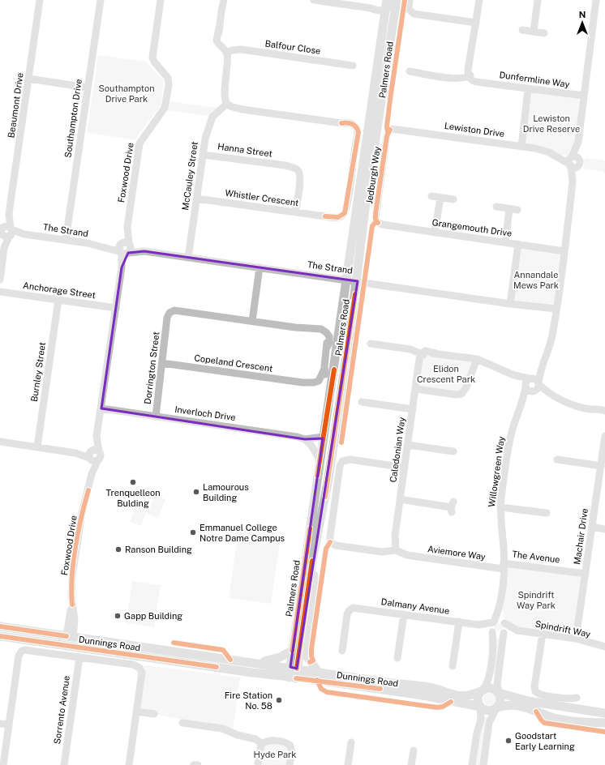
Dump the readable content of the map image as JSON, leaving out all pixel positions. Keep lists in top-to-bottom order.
{
  "streets": {
    "main road": ["Palmers Road", "Dunnings Road"],
    "street": [
      "Balfour Close",
      "Dunfermline Way",
      "Beaumont Drive",
      "Southampton Drive",
      "Lewiston Drive",
      "Hanna Street",
      "Foxwood Drive",
      "Jedburgh Way",
      "McCauley Street",
      "Whistler Crescent",
      "Grangemouth Drive",
      "The Strand",
      "Anchorage Street",
      "Copeland Crescent",
      "Dorrington Street",
      "Burnley Street",
      "Inverloch Drive",
      "Caledonian Way",
      "Willowgreen Way",
      "Machair Drive",
      "Aviemore Way",
      "The Avenue",
      "Dalmany Avenue",
      "Spindrift Way",
      "Sorrento Avenue"
    ]
  },
  "crossings": [
    ["Palmers Road", "The Strand"],
    ["Palmers Road", "Inverloch Drive"],
    ["Palmers Road", "Dunnings Road"],
    ["Dunfermline Way", "Willowgreen Way"],
    ["Beaumont Drive", "The Strand"],
    ["Southampton Drive", "The Strand"],
    ["Lewiston Drive", "Jedburgh Way"],
    ["Lewiston Drive", "Willowgreen Way"],
    ["Hanna Street", "McCauley Street"],
    ["Hanna Street", "Whistler Crescent"],
    ["Foxwood Drive", "The Strand"],
    ["Foxwood Drive", "Anchorage Street"],
    ["Foxwood Drive", "Inverloch Drive"],
    ["Foxwood Drive", "Dunnings Road"],
    ["Jedburgh Way", "Grangemouth Drive"],
    ["McCauley Street", "Whistler Crescent"],
    ["McCauley Street", "The Strand"],
    ["Grangemouth Drive", "Willowgreen Way"],
    ["The Strand", "Willowgreen Way"],
    ["Anchorage Street", "Burnley Street"],
    ["Copeland Crescent", "Dorrington Street"],
    ["Dorrington Street", "Inverloch Drive"],
    ["Caledonian Way", "Aviemore Way"],
    ["Willowgreen Way", "Aviemore Way"],
    ["Willowgreen Way", "The Avenue"],
    ["Willowgreen Way", "Dalmany Avenue"],
    ["Willowgreen Way", "Spindrift Way"],
    ["Machair Drive", "The Avenue"],
    ["Machair Drive", "Spindrift Way"],
    ["Aviemore Way", "The Avenue"],
    ["Dalmany Avenue", "Spindrift Way"]
  ],
  "parks": [
    "Southampton Drive Park",
    "Lewiston Drive Reserve",
    "Annandale Mews Park",
    "Elidon Crescent Park",
    "Spindrift Way Park",
    "Hyde Park"
  ],
  "places": [
    "Trenquelleon Bulding",
    "Lamourous Building",
    "Emmanuel College Notre Dame Campus",
    "Ranson Building",
    "Gapp Building",
    "Fire Station No. 58",
    "Goodstart Early Learning"
  ],
  "north": "top"
}
